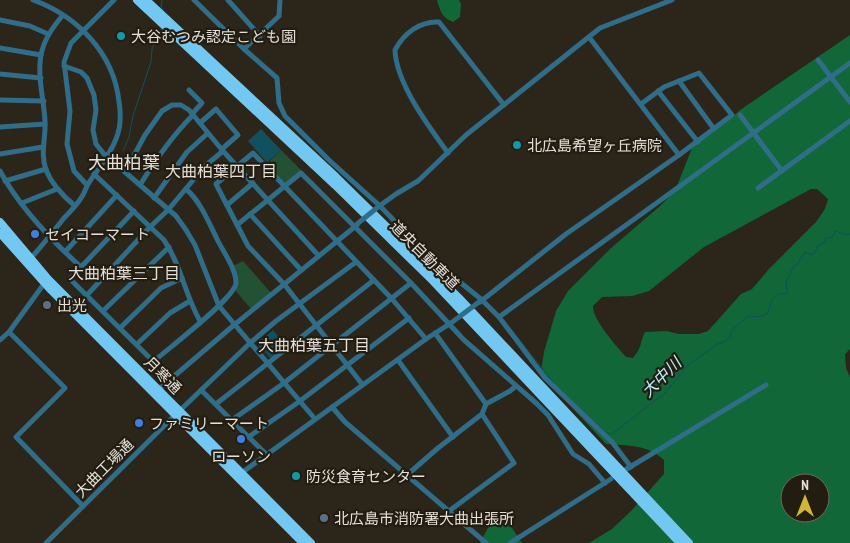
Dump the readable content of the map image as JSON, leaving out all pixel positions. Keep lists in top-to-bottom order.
{
  "streets": {
    "highway": ["道央自動車道", "月寒通"],
    "street": ["大曲工場通"]
  },
  "crossings": [
    ["月寒通", "大曲工場通"]
  ],
  "districts": [
    "大曲柏葉",
    "大曲柏葉四丁目",
    "大曲柏葉三丁目",
    "大曲柏葉五丁目"
  ],
  "water": ["大中川"],
  "places": [
    "大谷むつみ認定こども園",
    "北広島希望ヶ丘病院",
    "セイコーマート",
    "出光",
    "ファミリーマート",
    "ローソン",
    "防災食育センター",
    "北広島市消防署大曲出張所"
  ],
  "north": "top"
}
